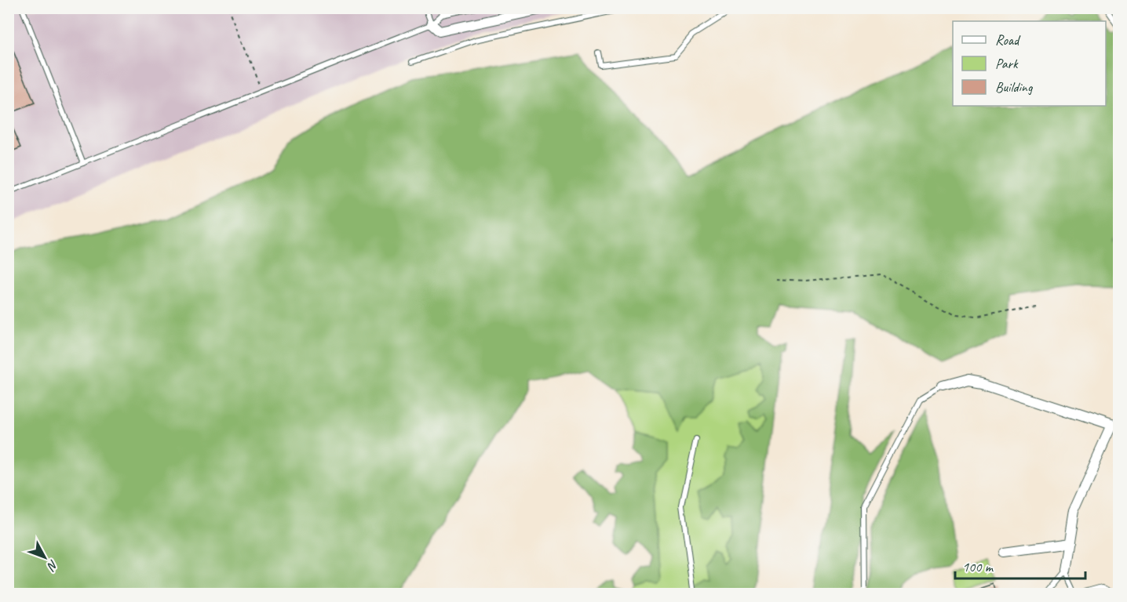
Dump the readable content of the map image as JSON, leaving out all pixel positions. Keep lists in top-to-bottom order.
{
  "legend": ["Road", "Park", "Building"],
  "scale_bar": "100 m",
  "north": "bottom right"
}
